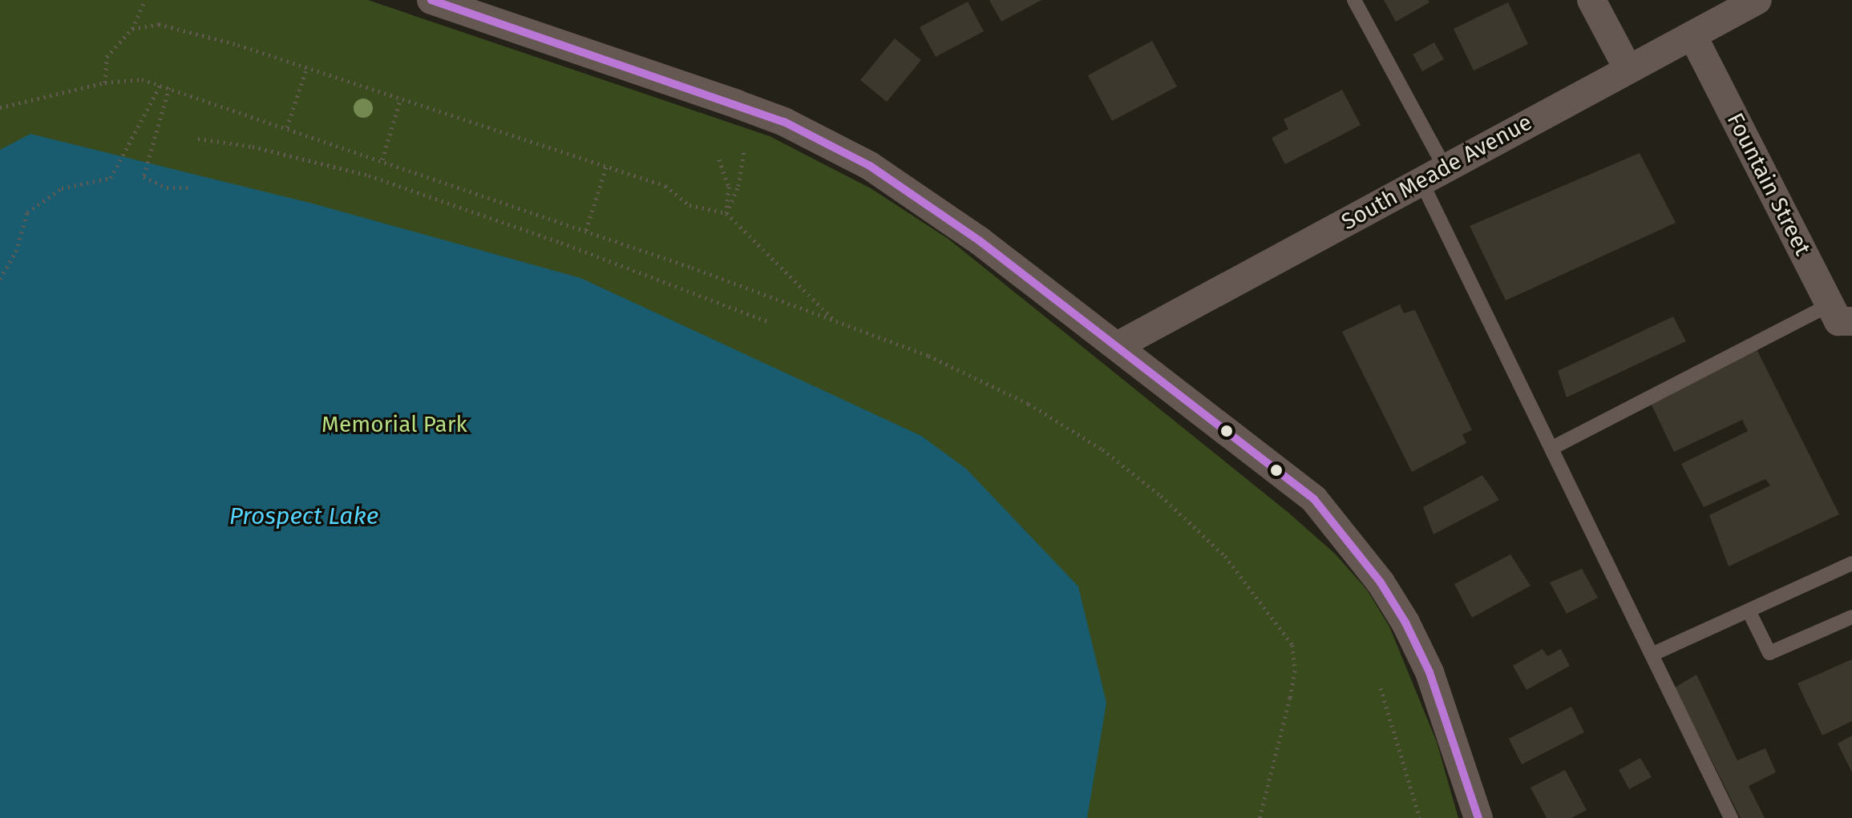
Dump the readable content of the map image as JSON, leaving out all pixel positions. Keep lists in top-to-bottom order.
{
  "streets": {
    "street": ["South Meade Avenue", "Fountain Street"]
  },
  "crossings": [
    ["South Meade Avenue", "Fountain Street"]
  ],
  "water": ["Prospect Lake"],
  "parks": ["Memorial Park"]
}
